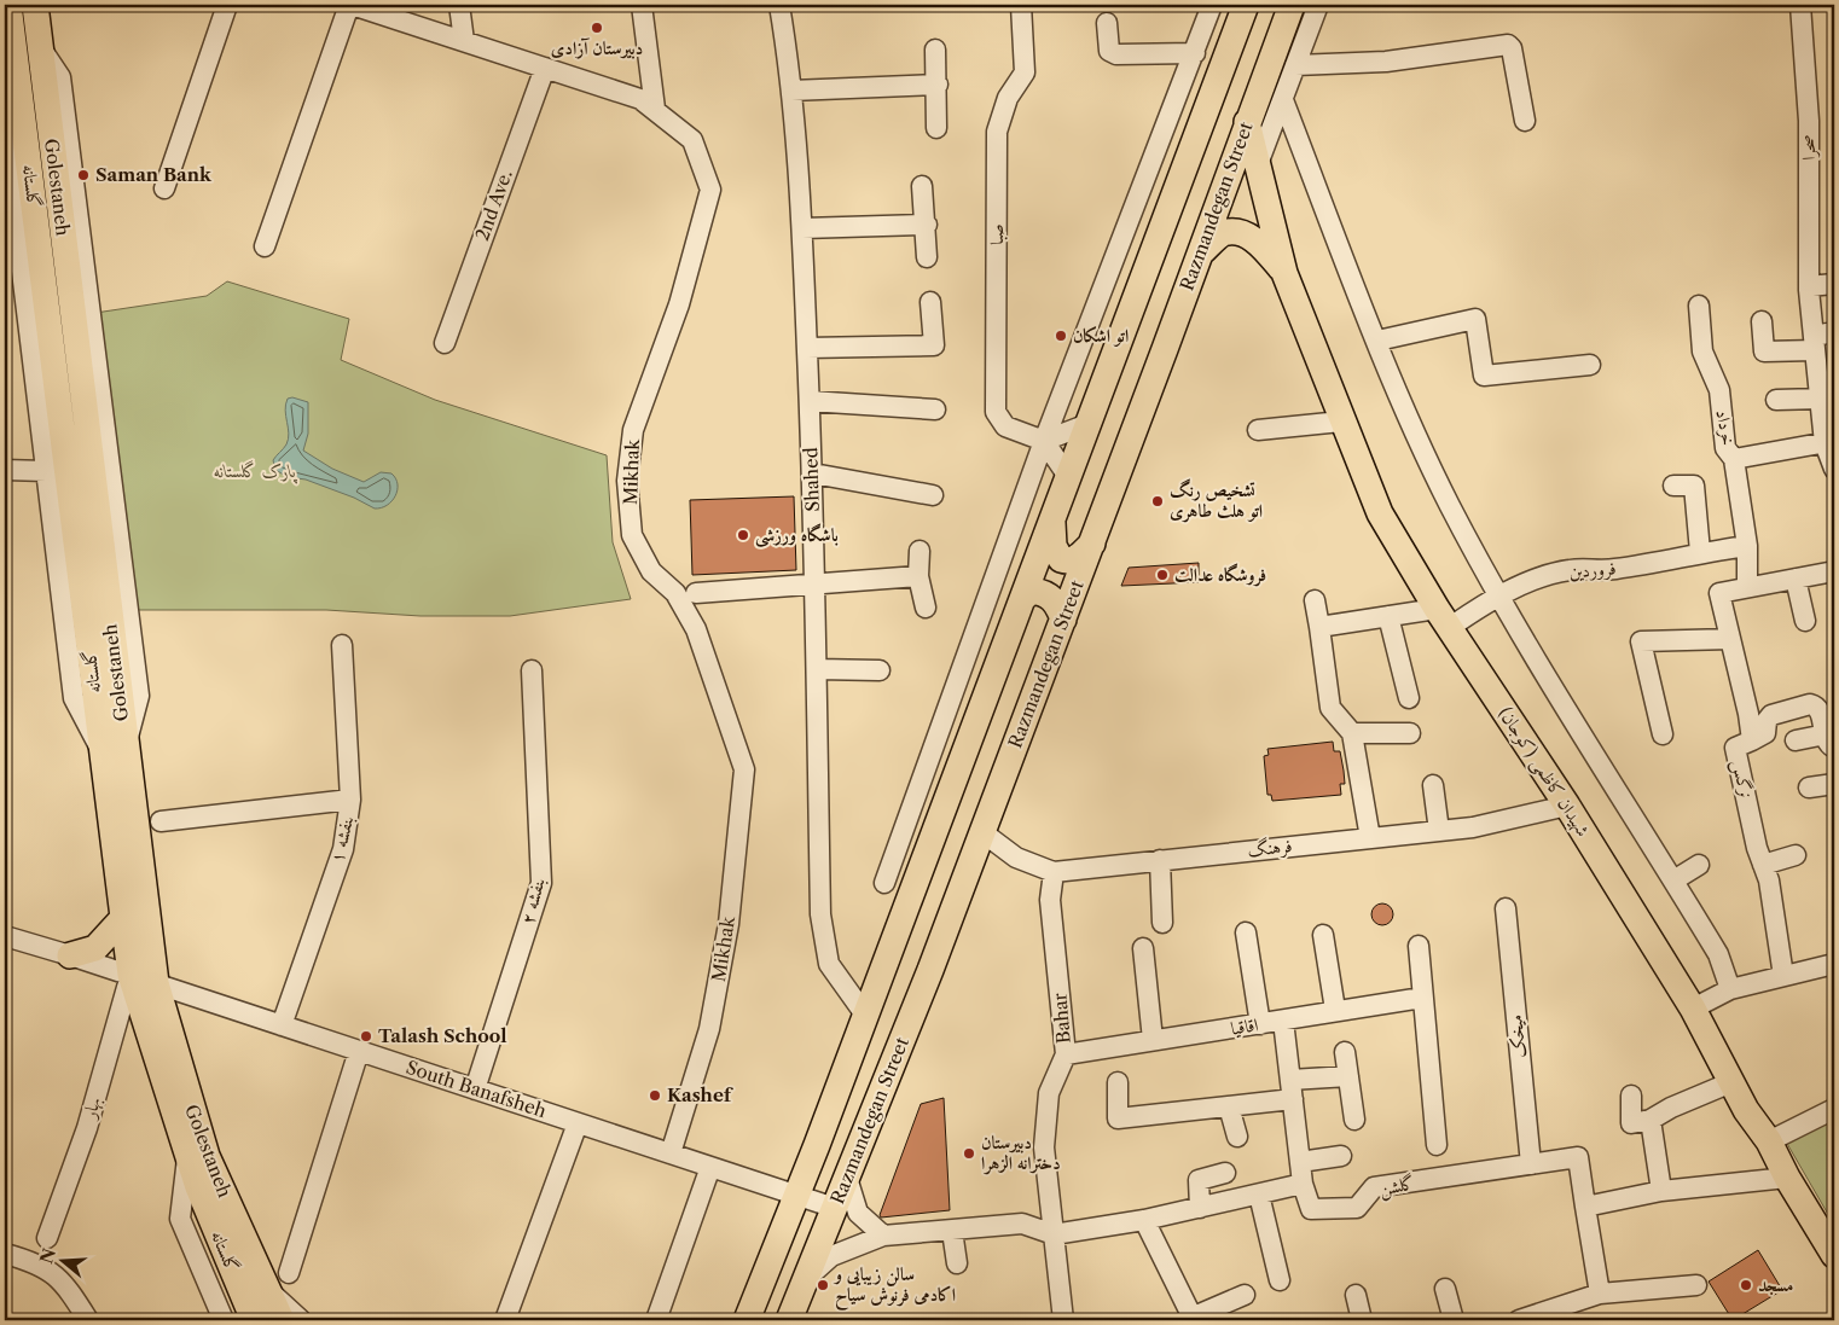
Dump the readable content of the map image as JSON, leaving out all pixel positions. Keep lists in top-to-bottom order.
{
  "streets": {
    "main road": [
      "گلستانه",
      "Golestaneh",
      "Razmandegan Street",
      "شهیدان کاظمی (کوجان)"
    ],
    "street": [
      "صحرا",
      "2nd Ave.",
      "صبا",
      "خرداد",
      "Mikhak",
      "Shahed",
      "فروردین",
      "نرگس",
      "بنفشه ۱",
      "فرهنگ",
      "بنفشه ۲",
      "Bahar",
      "اقاقیا",
      "میخک",
      "South Banafsheh",
      "بهار",
      "گلشن"
    ]
  },
  "crossings": [
    ["گلستانه", "Golestaneh"],
    ["گلستانه", "South Banafsheh"],
    ["گلستانه", "بهار"],
    ["Golestaneh", "South Banafsheh"],
    ["2nd Ave.", "Mikhak"],
    ["Razmandegan Street", "فرهنگ"],
    ["Razmandegan Street", "South Banafsheh"],
    ["خرداد", "فروردین"],
    ["خرداد", "نرگس"],
    ["Mikhak", "South Banafsheh"],
    ["فروردین", "شهیدان کاظمی (کوجان)"],
    ["شهیدان کاظمی (کوجان)", "فرهنگ"],
    ["بنفشه ۱", "South Banafsheh"],
    ["فرهنگ", "Bahar"],
    ["بنفشه ۲", "South Banafsheh"],
    ["Bahar", "اقاقیا"],
    ["میخک", "گلشن"],
    ["South Banafsheh", "بهار"]
  ],
  "parks": ["پارک گلستانه"],
  "places": [
    "دبیرستان آزادی",
    "Saman Bank",
    "اتو اشکان",
    "تشخیص رنگ اتو هلث طاهری",
    "باشگاه ورزشی",
    "فروشگاه عدالت",
    "Talash School",
    "Kashef",
    "دبيرستان دخترانه الزهرا",
    "سالن زیبایی و اکادمی فرنوش سیاح",
    "مسجد"
  ],
  "north": "left"
}
